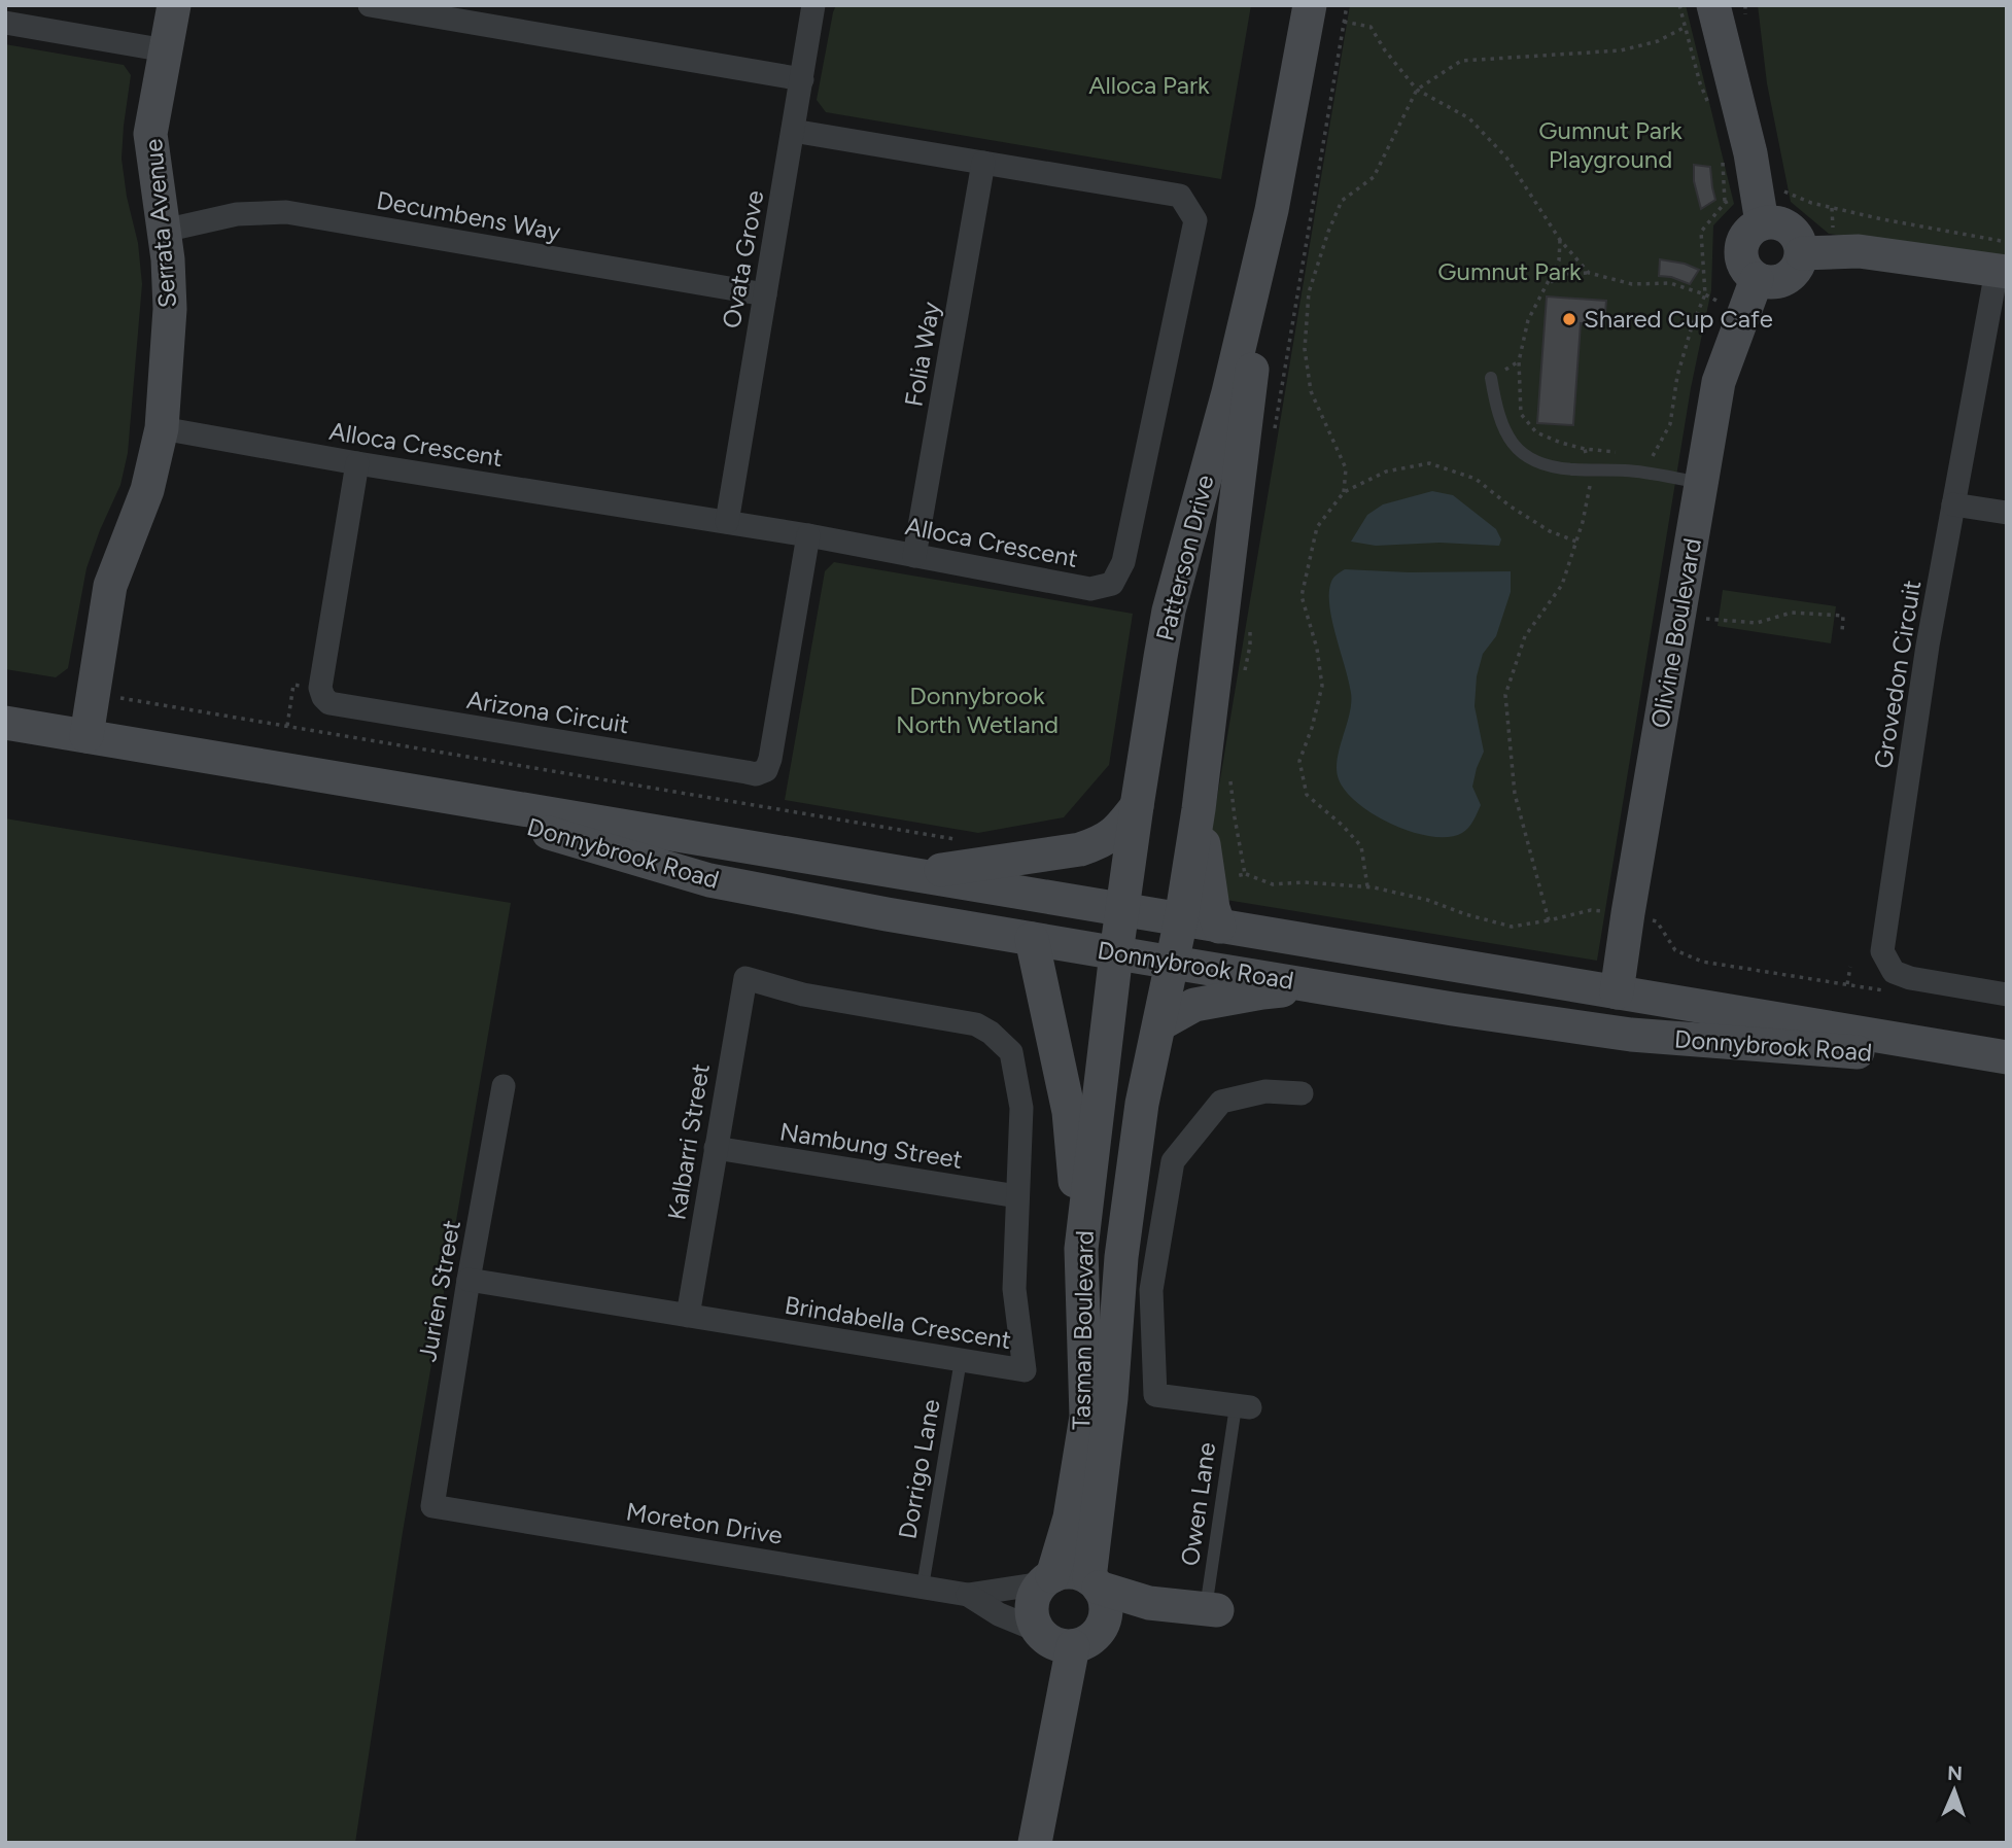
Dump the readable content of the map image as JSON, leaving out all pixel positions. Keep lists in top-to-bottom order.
{
  "streets": {
    "street": [
      "Decumbens Way",
      "Serrata Avenue",
      "Ovata Grove",
      "Folia Way",
      "Alloca Crescent",
      "Patterson Drive",
      "Olivine Boulevard",
      "Grovedon Circuit",
      "Arizona Circuit",
      "Donnybrook Road",
      "Kalbarri Street",
      "Nambung Street",
      "Jurien Street",
      "Brindabella Crescent",
      "Tasman Boulevard",
      "Moreton Drive"
    ],
    "lane": ["Dorrigo Lane", "Owen Lane"]
  },
  "crossings": [
    ["Decumbens Way", "Serrata Avenue"],
    ["Decumbens Way", "Ovata Grove"],
    ["Serrata Avenue", "Alloca Crescent"],
    ["Serrata Avenue", "Donnybrook Road"],
    ["Ovata Grove", "Alloca Crescent"],
    ["Folia Way", "Alloca Crescent"],
    ["Alloca Crescent", "Arizona Circuit"],
    ["Patterson Drive", "Donnybrook Road"],
    ["Patterson Drive", "Tasman Boulevard"],
    ["Olivine Boulevard", "Donnybrook Road"],
    ["Donnybrook Road", "Tasman Boulevard"],
    ["Kalbarri Street", "Nambung Street"],
    ["Kalbarri Street", "Brindabella Crescent"],
    ["Nambung Street", "Brindabella Crescent"],
    ["Jurien Street", "Brindabella Crescent"],
    ["Jurien Street", "Moreton Drive"],
    ["Brindabella Crescent", "Dorrigo Lane"],
    ["Tasman Boulevard", "Moreton Drive"],
    ["Dorrigo Lane", "Moreton Drive"]
  ],
  "parks": [
    "Alloca Park",
    "Gumnut Park Playground",
    "Gumnut Park",
    "Donnybrook North Wetland"
  ],
  "places": ["Shared Cup Cafe"],
  "north": "top"
}
